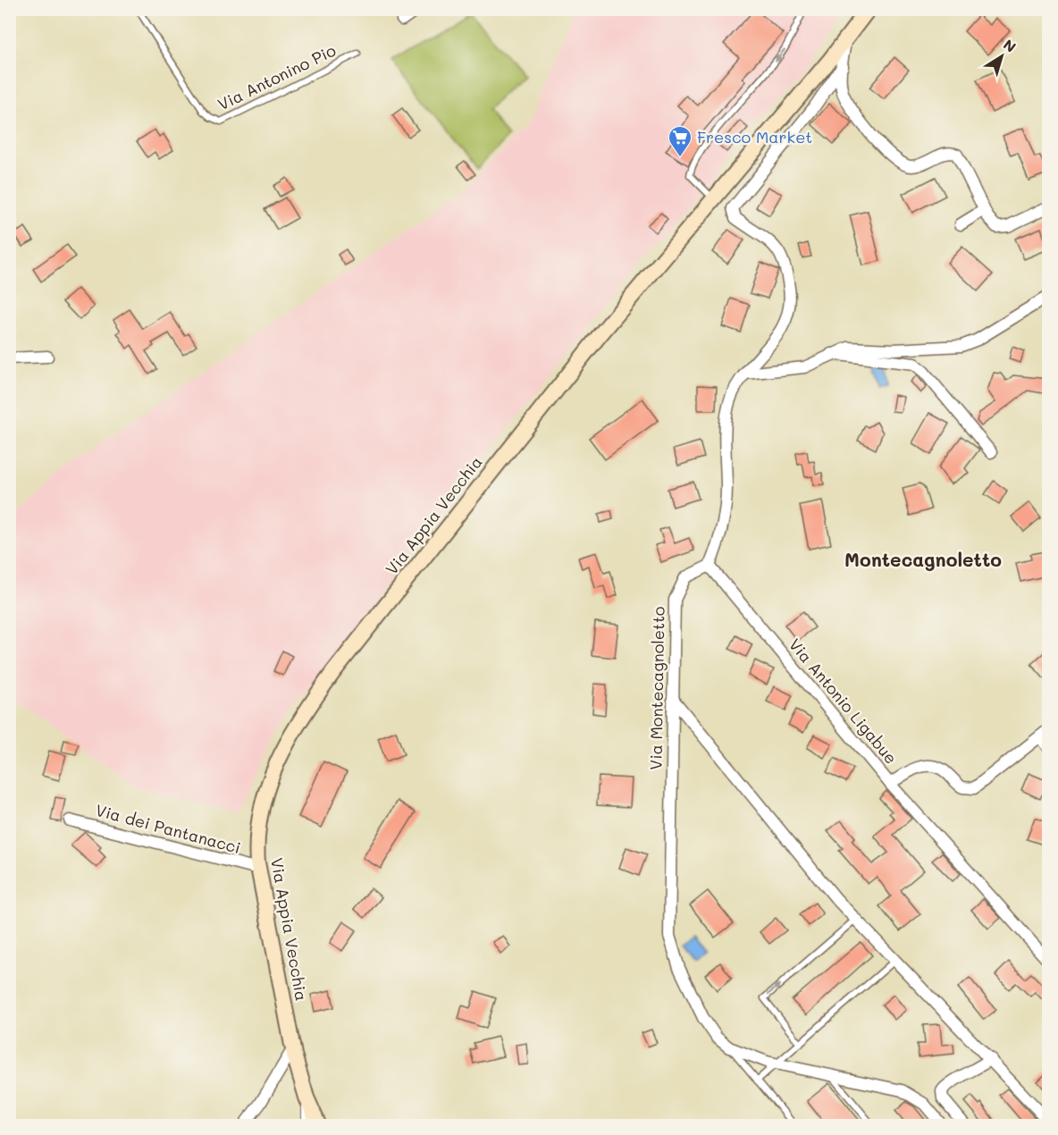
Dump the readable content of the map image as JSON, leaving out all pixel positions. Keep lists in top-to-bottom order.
{
  "streets": {
    "main road": ["Via Appia Vecchia"],
    "street": ["Via Montecagnoletto", "Via Antonio Ligabue", "Via dei Pantanacci"],
    "lane": ["Via Antonino Pio"]
  },
  "crossings": [
    ["Via Appia Vecchia", "Via dei Pantanacci"],
    ["Via Montecagnoletto", "Via Antonio Ligabue"]
  ],
  "districts": ["Montecagnoletto"],
  "places": {
    "supermarket": ["Fresco Market"]
  },
  "north": "top right"
}
